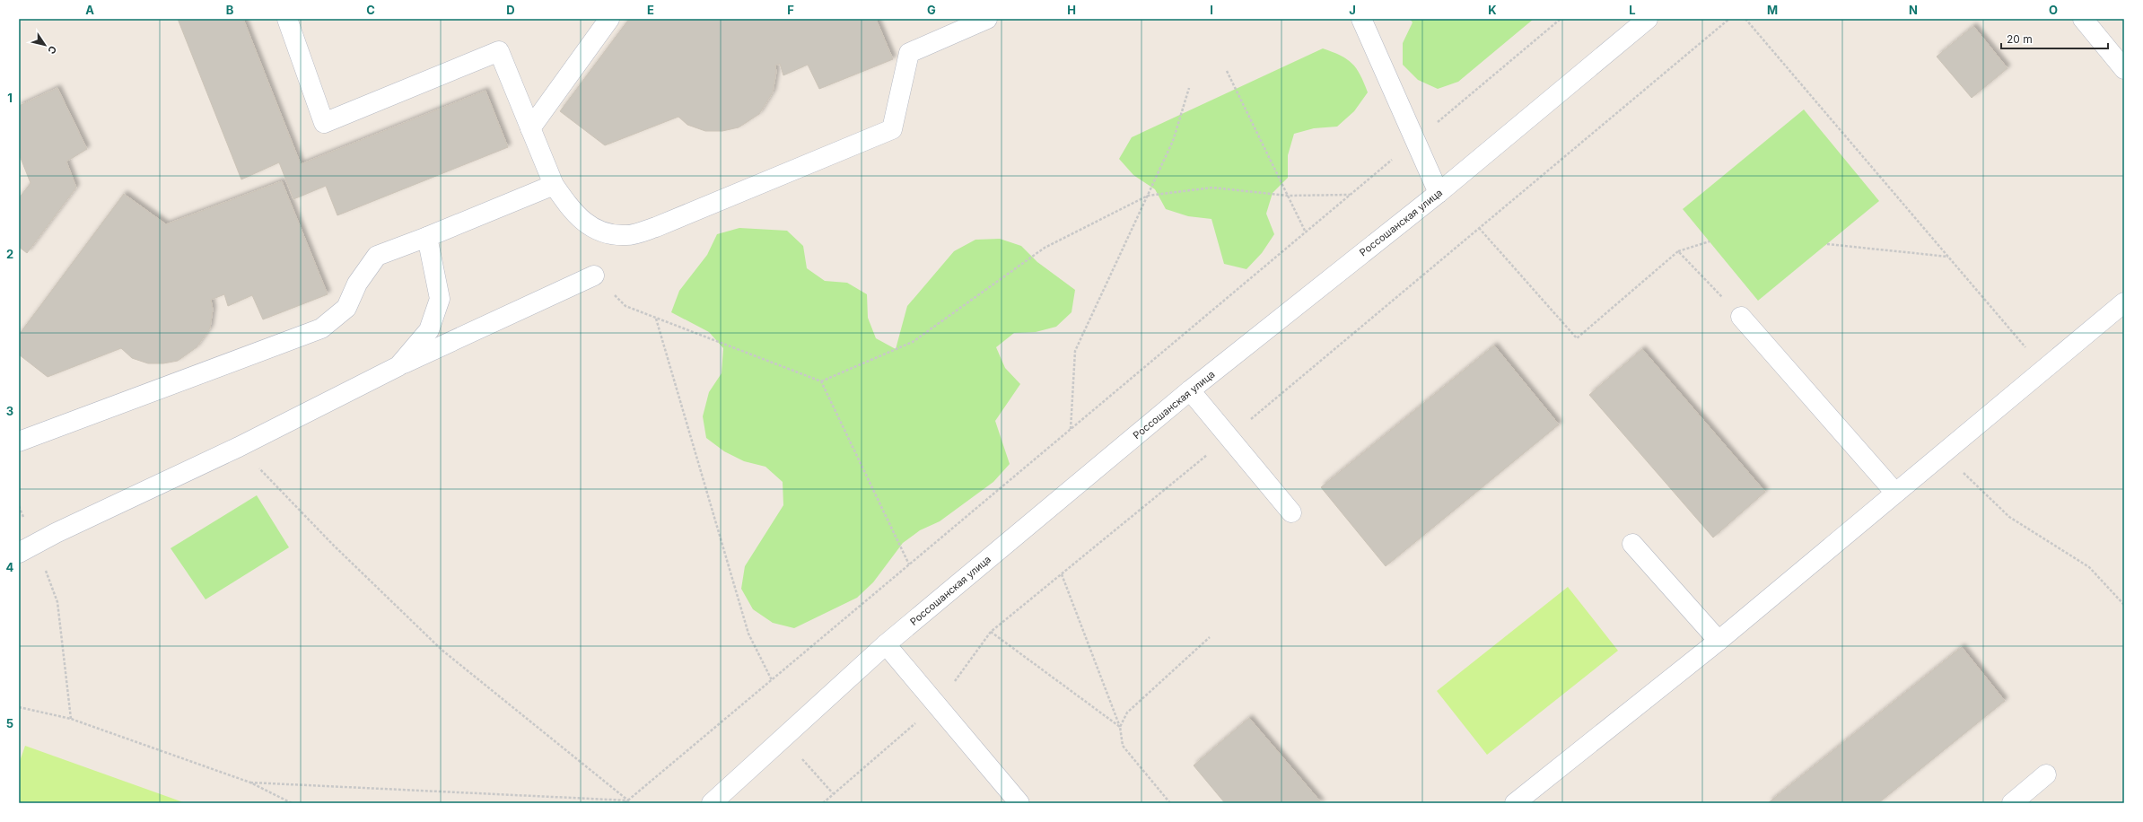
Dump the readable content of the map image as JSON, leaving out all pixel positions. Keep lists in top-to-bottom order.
{
  "streets": {
    "street": ["Россошанская улица"]
  },
  "scale_bar": "20 m",
  "north": "bottom right",
  "grid": {
    "columns": [
      "A",
      "B",
      "C",
      "D",
      "E",
      "F",
      "G",
      "H",
      "I",
      "J",
      "K",
      "L",
      "M",
      "N",
      "O"
    ],
    "rows": [
      "1",
      "2",
      "3",
      "4",
      "5"
    ]
  }
}
